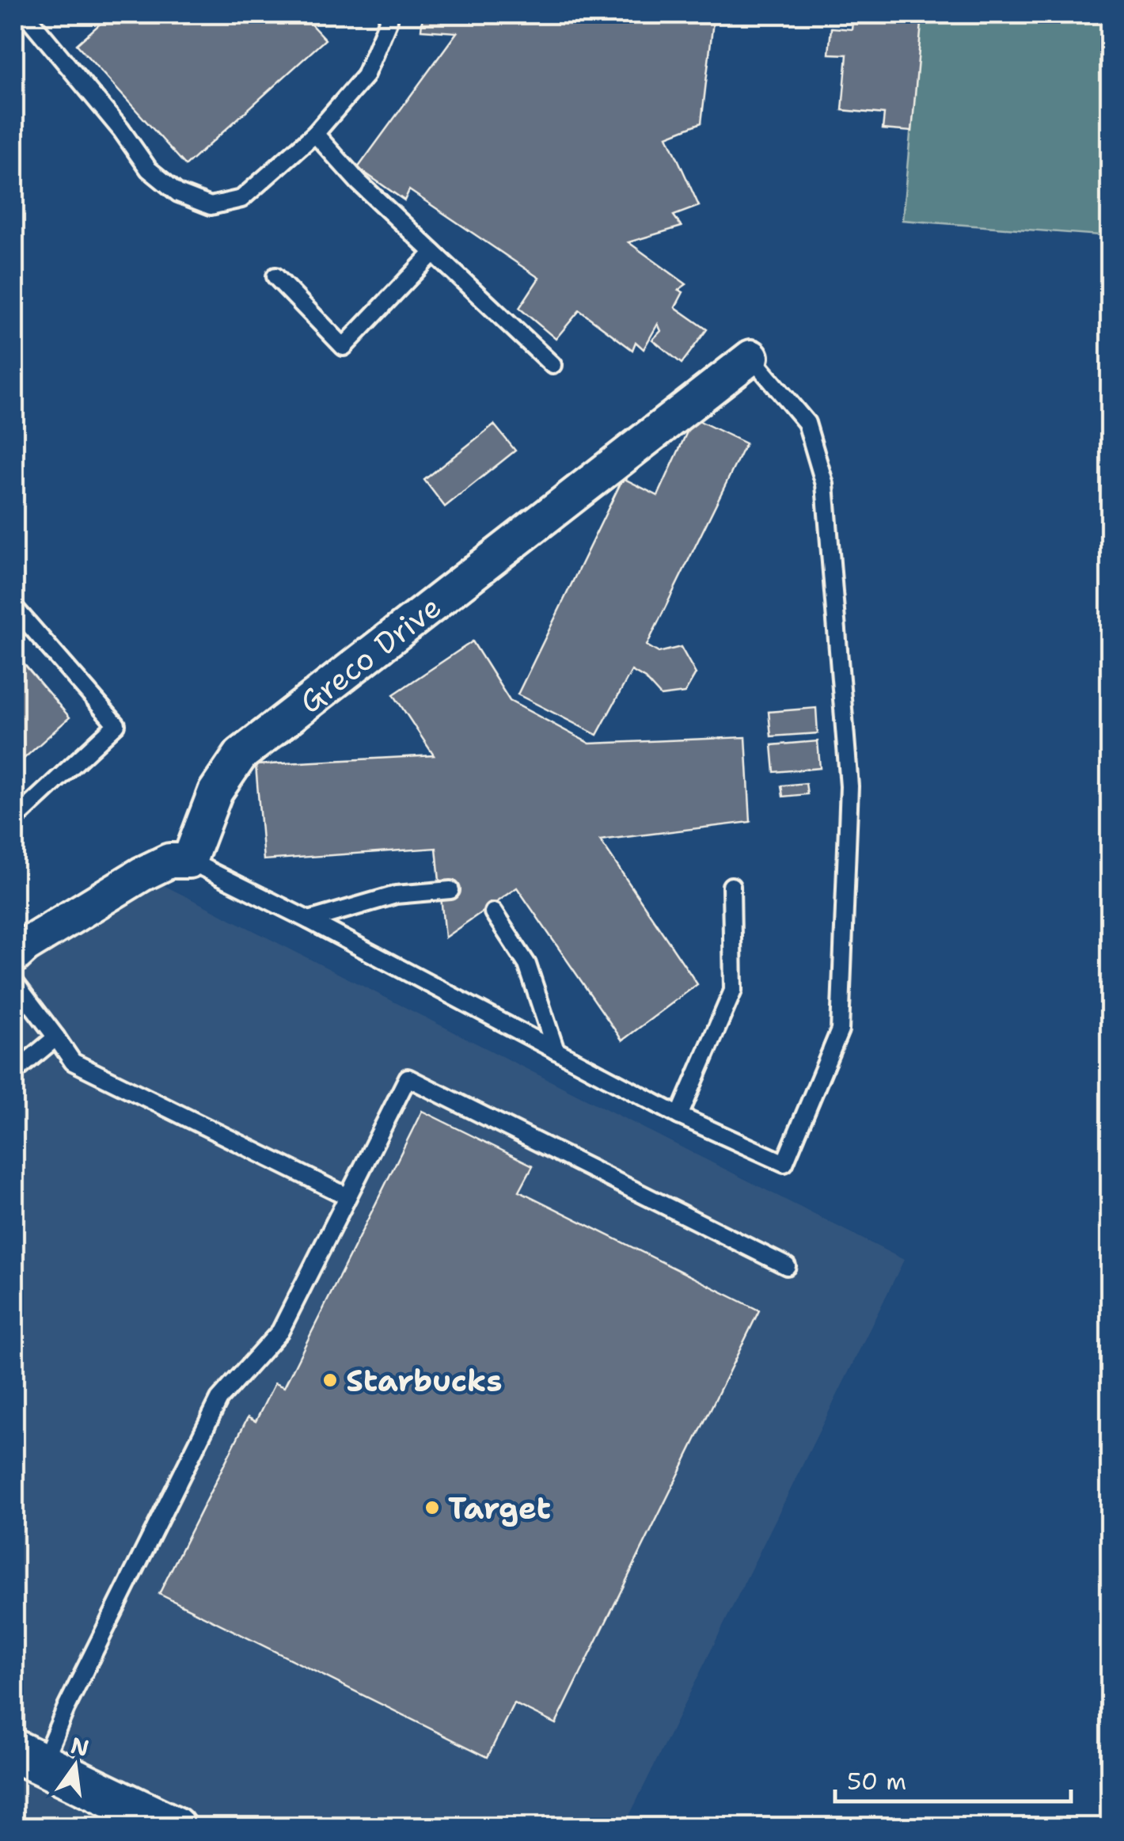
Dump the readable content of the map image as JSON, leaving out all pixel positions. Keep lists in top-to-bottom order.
{
  "streets": {
    "street": ["Greco Drive"]
  },
  "places": ["Starbucks", "Target"],
  "scale_bar": "50 m",
  "north": "top"
}
